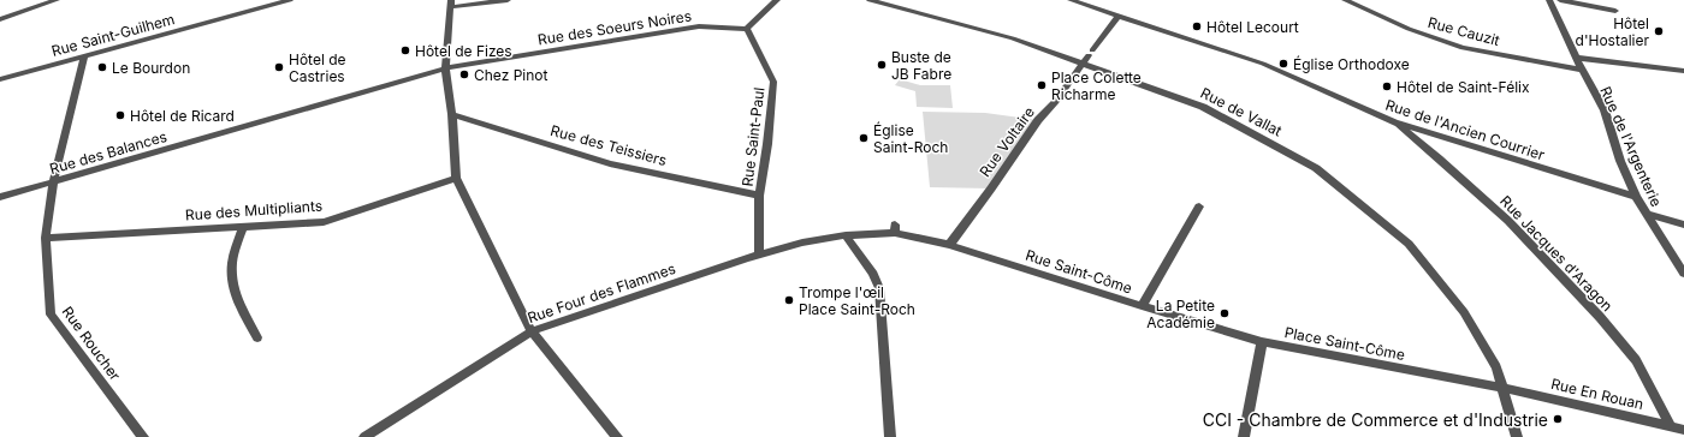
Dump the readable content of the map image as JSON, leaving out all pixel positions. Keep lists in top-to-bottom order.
{
  "streets": {
    "street": [
      "Rue des Soeurs Noires",
      "Rue Cauzit",
      "Rue Saint-Guilhem",
      "Rue de Vallat",
      "Rue de l'Ancien Courrier",
      "Rue Saint-Paul",
      "Rue Voltaire",
      "Rue des Teissiers",
      "Rue de l'Argenterie",
      "Rue des Balances",
      "Rue des Multipliants",
      "Rue Jacques d'Aragon",
      "Rue Saint-Côme",
      "Rue Four des Flammes",
      "Rue Roucher",
      "Place Saint-Côme",
      "Rue En Rouan"
    ]
  },
  "crossings": [
    ["Rue des Soeurs Noires", "Rue Saint-Paul"],
    ["Rue des Soeurs Noires", "Rue des Balances"],
    ["Rue Cauzit", "Rue de l'Argenterie"],
    ["Rue Saint-Guilhem", "Rue Roucher"],
    ["Rue de Vallat", "Rue Voltaire"],
    ["Rue de Vallat", "Place Saint-Côme"],
    ["Rue de Vallat", "Rue En Rouan"],
    ["Rue de l'Ancien Courrier", "Rue Voltaire"],
    ["Rue de l'Ancien Courrier", "Rue de l'Argenterie"],
    ["Rue de l'Ancien Courrier", "Rue Jacques d'Aragon"],
    ["Rue Saint-Paul", "Rue des Teissiers"],
    ["Rue Saint-Paul", "Rue Four des Flammes"],
    ["Rue Voltaire", "Rue Saint-Côme"],
    ["Rue des Balances", "Rue Roucher"],
    ["Rue des Multipliants", "Rue Roucher"],
    ["Rue Jacques d'Aragon", "Rue En Rouan"],
    ["Rue Saint-Côme", "Rue Four des Flammes"],
    ["Rue Saint-Côme", "Place Saint-Côme"],
    ["Place Saint-Côme", "Rue En Rouan"]
  ],
  "places": [
    "Hôtel Lecourt",
    "Hôtel d'Hostalier",
    "Hôtel de Fizes",
    "Église Orthodoxe",
    "Buste de JB Fabre",
    "Le Bourdon",
    "Hôtel de Castries",
    "Chez Pinot",
    "Place Colette Richarme",
    "Hôtel de Saint-Félix",
    "Hôtel de Ricard",
    "Église Saint-Roch",
    "Trompe l'œil Place Saint-Roch",
    "La Petite Académie",
    "CCI - Chambre de Commerce et d'Industrie"
  ]
}
